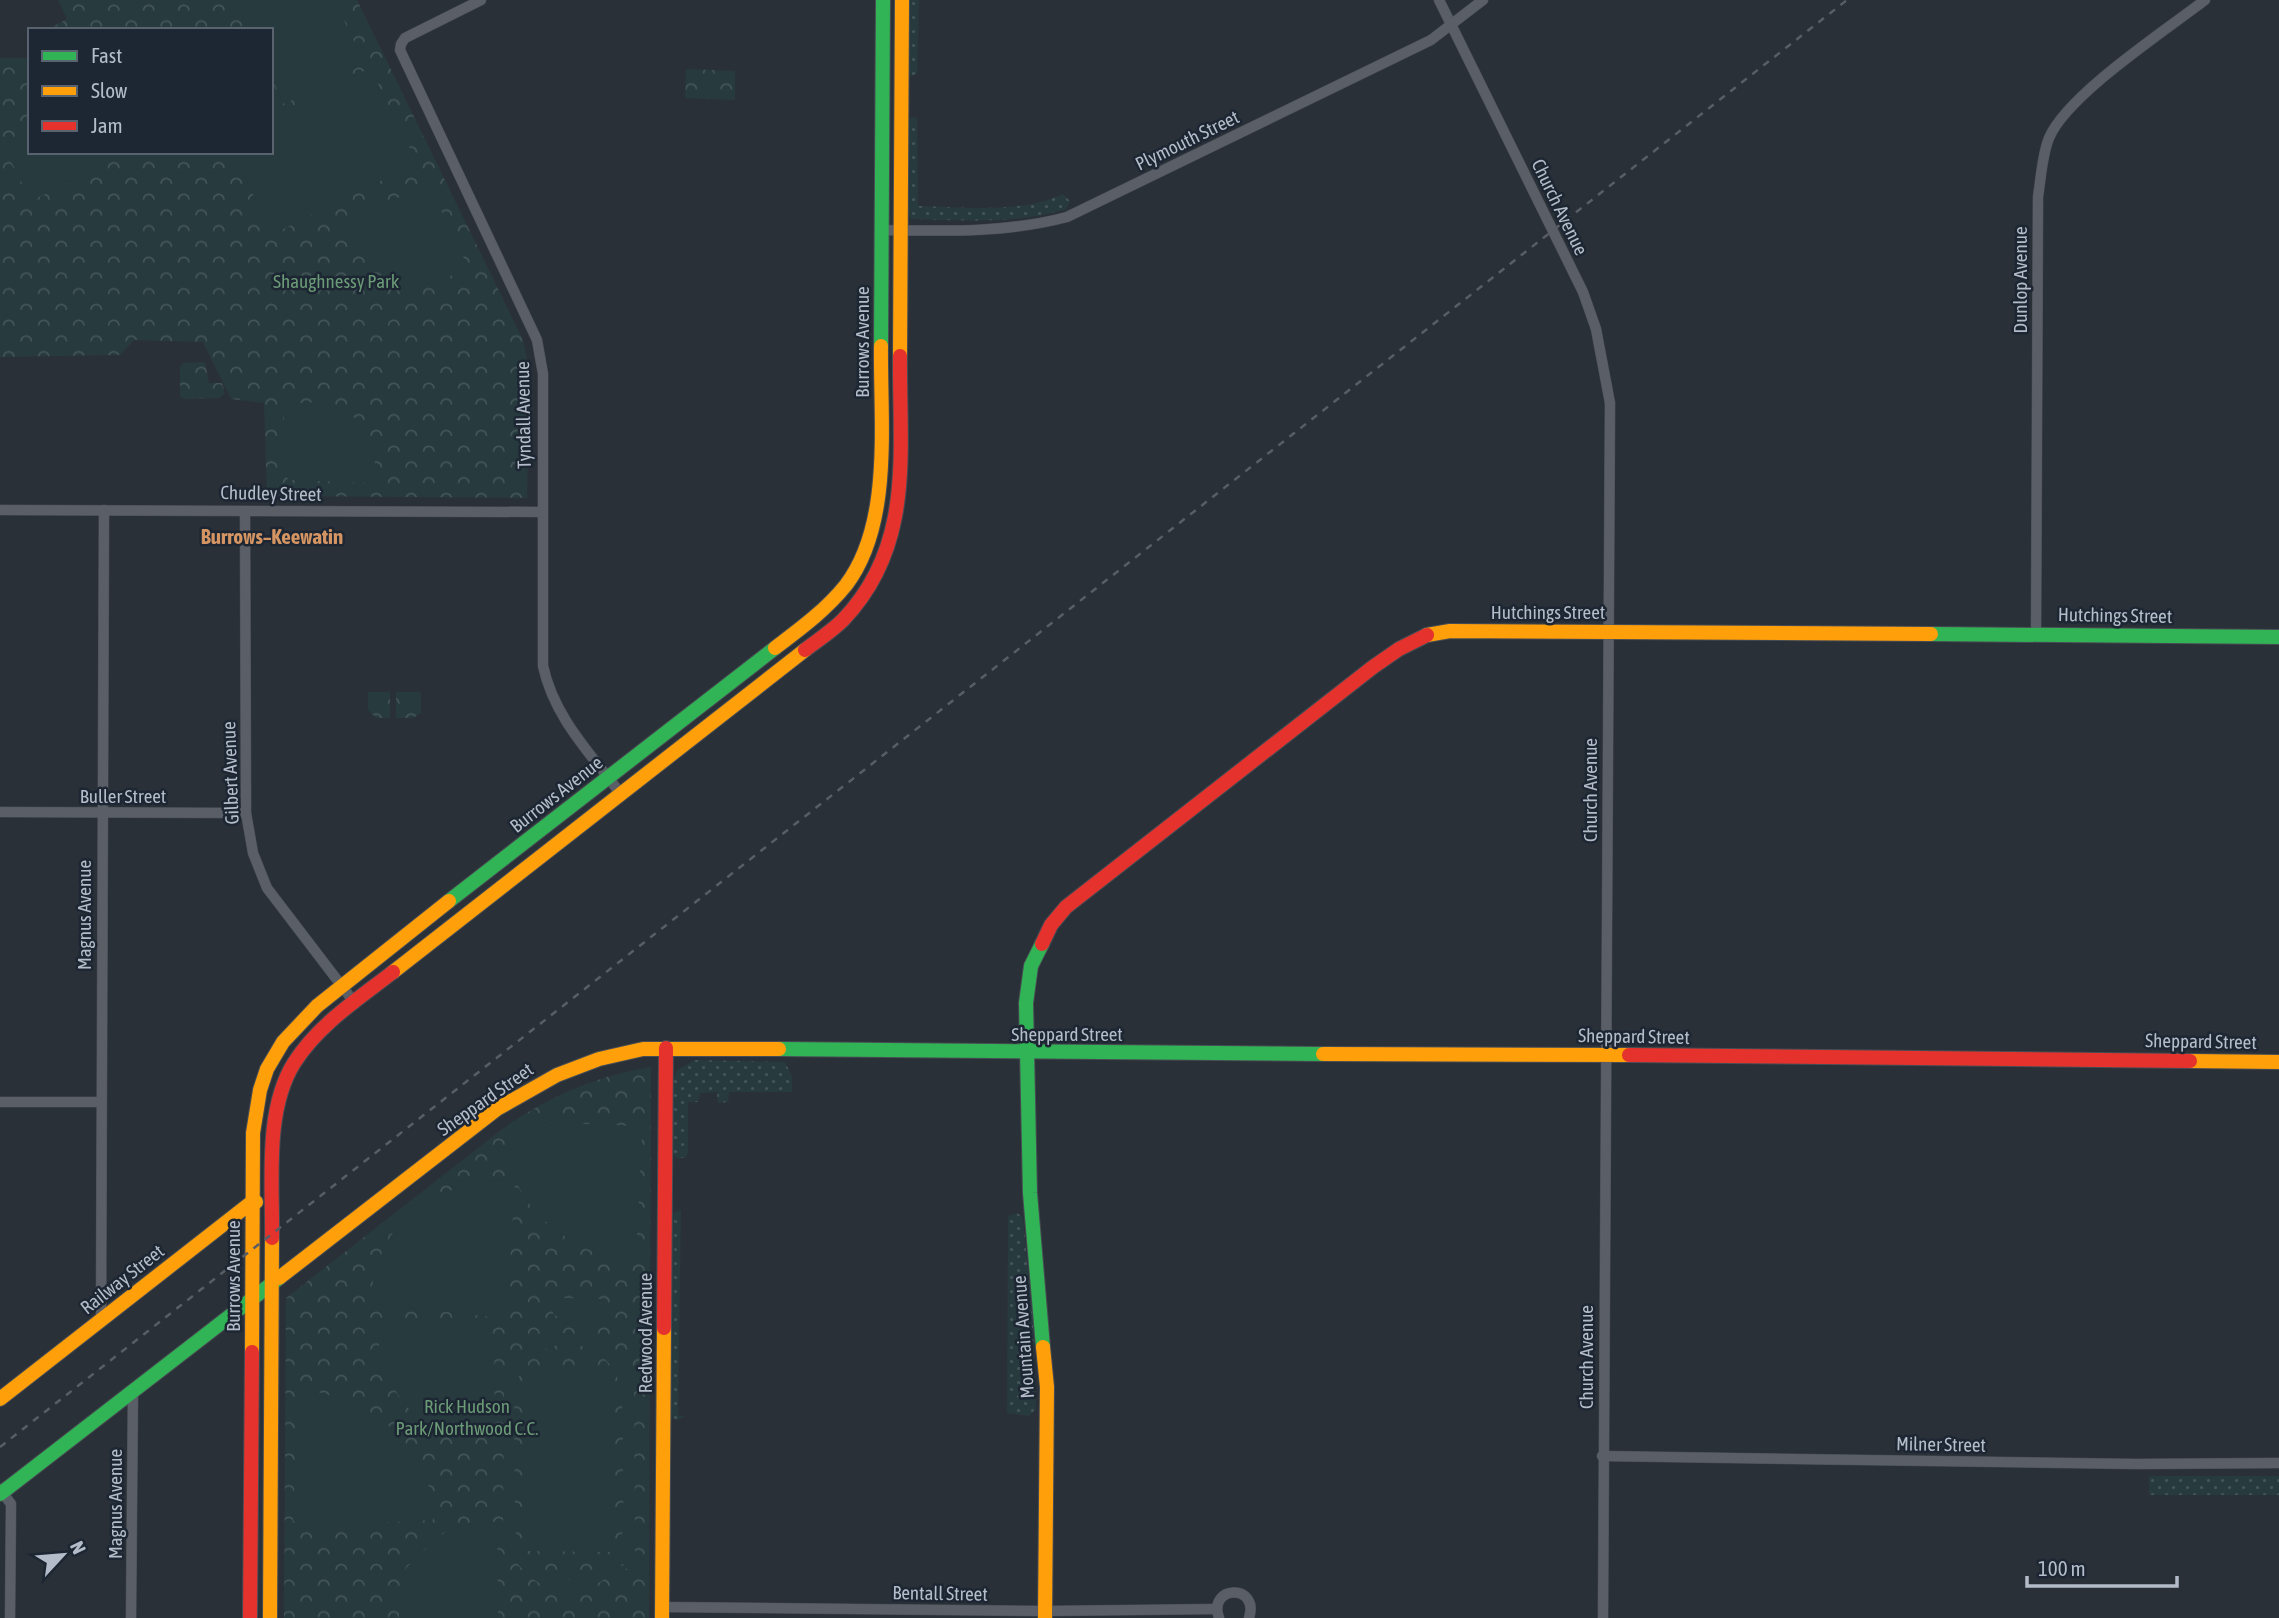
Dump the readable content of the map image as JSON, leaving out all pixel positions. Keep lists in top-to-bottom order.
{
  "streets": {
    "street": [
      "Plymouth Street",
      "Church Avenue",
      "Dunlop Avenue",
      "Burrows Avenue",
      "Tyndall Avenue",
      "Chudley Street",
      "Hutchings Street",
      "Gilbert Avenue",
      "Buller Street",
      "Magnus Avenue",
      "Sheppard Street",
      "Railway Street",
      "Redwood Avenue",
      "Mountain Avenue",
      "Milner Street",
      "Bentall Street"
    ]
  },
  "crossings": [
    ["Plymouth Street", "Church Avenue"],
    ["Plymouth Street", "Burrows Avenue"],
    ["Church Avenue", "Hutchings Street"],
    ["Church Avenue", "Sheppard Street"],
    ["Church Avenue", "Milner Street"],
    ["Dunlop Avenue", "Hutchings Street"],
    ["Burrows Avenue", "Tyndall Avenue"],
    ["Burrows Avenue", "Gilbert Avenue"],
    ["Burrows Avenue", "Sheppard Street"],
    ["Burrows Avenue", "Railway Street"],
    ["Tyndall Avenue", "Chudley Street"],
    ["Chudley Street", "Gilbert Avenue"],
    ["Chudley Street", "Magnus Avenue"],
    ["Hutchings Street", "Sheppard Street"],
    ["Hutchings Street", "Mountain Avenue"],
    ["Gilbert Avenue", "Buller Street"],
    ["Buller Street", "Magnus Avenue"],
    ["Magnus Avenue", "Sheppard Street"],
    ["Magnus Avenue", "Railway Street"],
    ["Sheppard Street", "Redwood Avenue"],
    ["Sheppard Street", "Mountain Avenue"],
    ["Redwood Avenue", "Bentall Street"],
    ["Mountain Avenue", "Bentall Street"]
  ],
  "districts": ["Burrows–Keewatin"],
  "parks": ["Shaughnessy Park", "Rick Hudson Park/Northwood C.C."],
  "legend": ["Fast", "Slow", "Jam"],
  "scale_bar": "100 m",
  "north": "top right"
}
